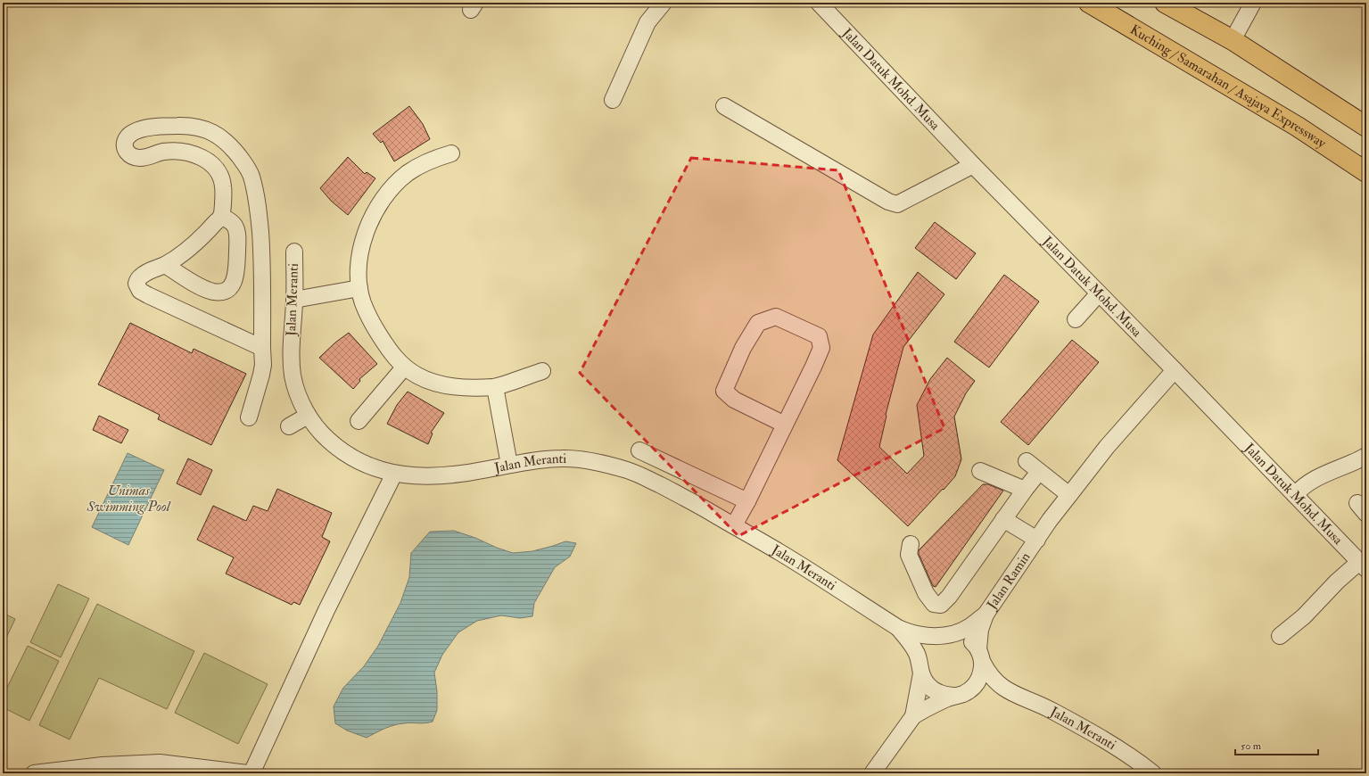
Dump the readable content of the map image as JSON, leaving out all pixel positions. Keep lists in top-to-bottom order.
{
  "streets": {
    "highway": ["Kuching / Samarahan / Asajaya Expressway"],
    "street": ["Jalan Datuk Mohd. Musa", "Jalan Meranti", "Jalan Ramin"]
  },
  "crossings": [
    ["Jalan Datuk Mohd. Musa", "Jalan Ramin"]
  ],
  "water": ["Unimas Swimming Pool"],
  "scale_bar": "50 m"
}
